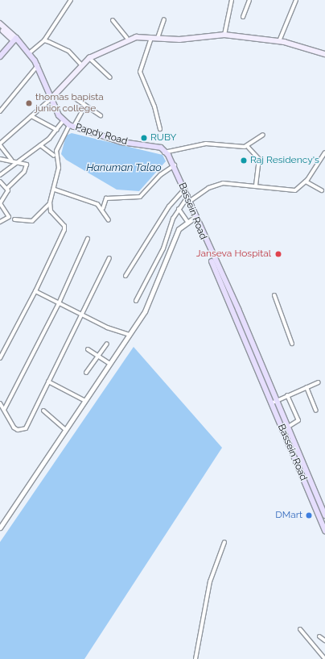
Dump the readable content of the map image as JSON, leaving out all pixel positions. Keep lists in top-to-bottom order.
{
  "streets": {
    "main road": ["Papdy Road", "Bassein Road"]
  },
  "crossings": [
    ["Papdy Road", "Bassein Road"]
  ],
  "water": ["Hanuman Talao"],
  "places": [
    "thomas bapista junior college",
    "RUBY",
    "Raj Residency's",
    "Janseva Hospital",
    "DMart"
  ]
}
